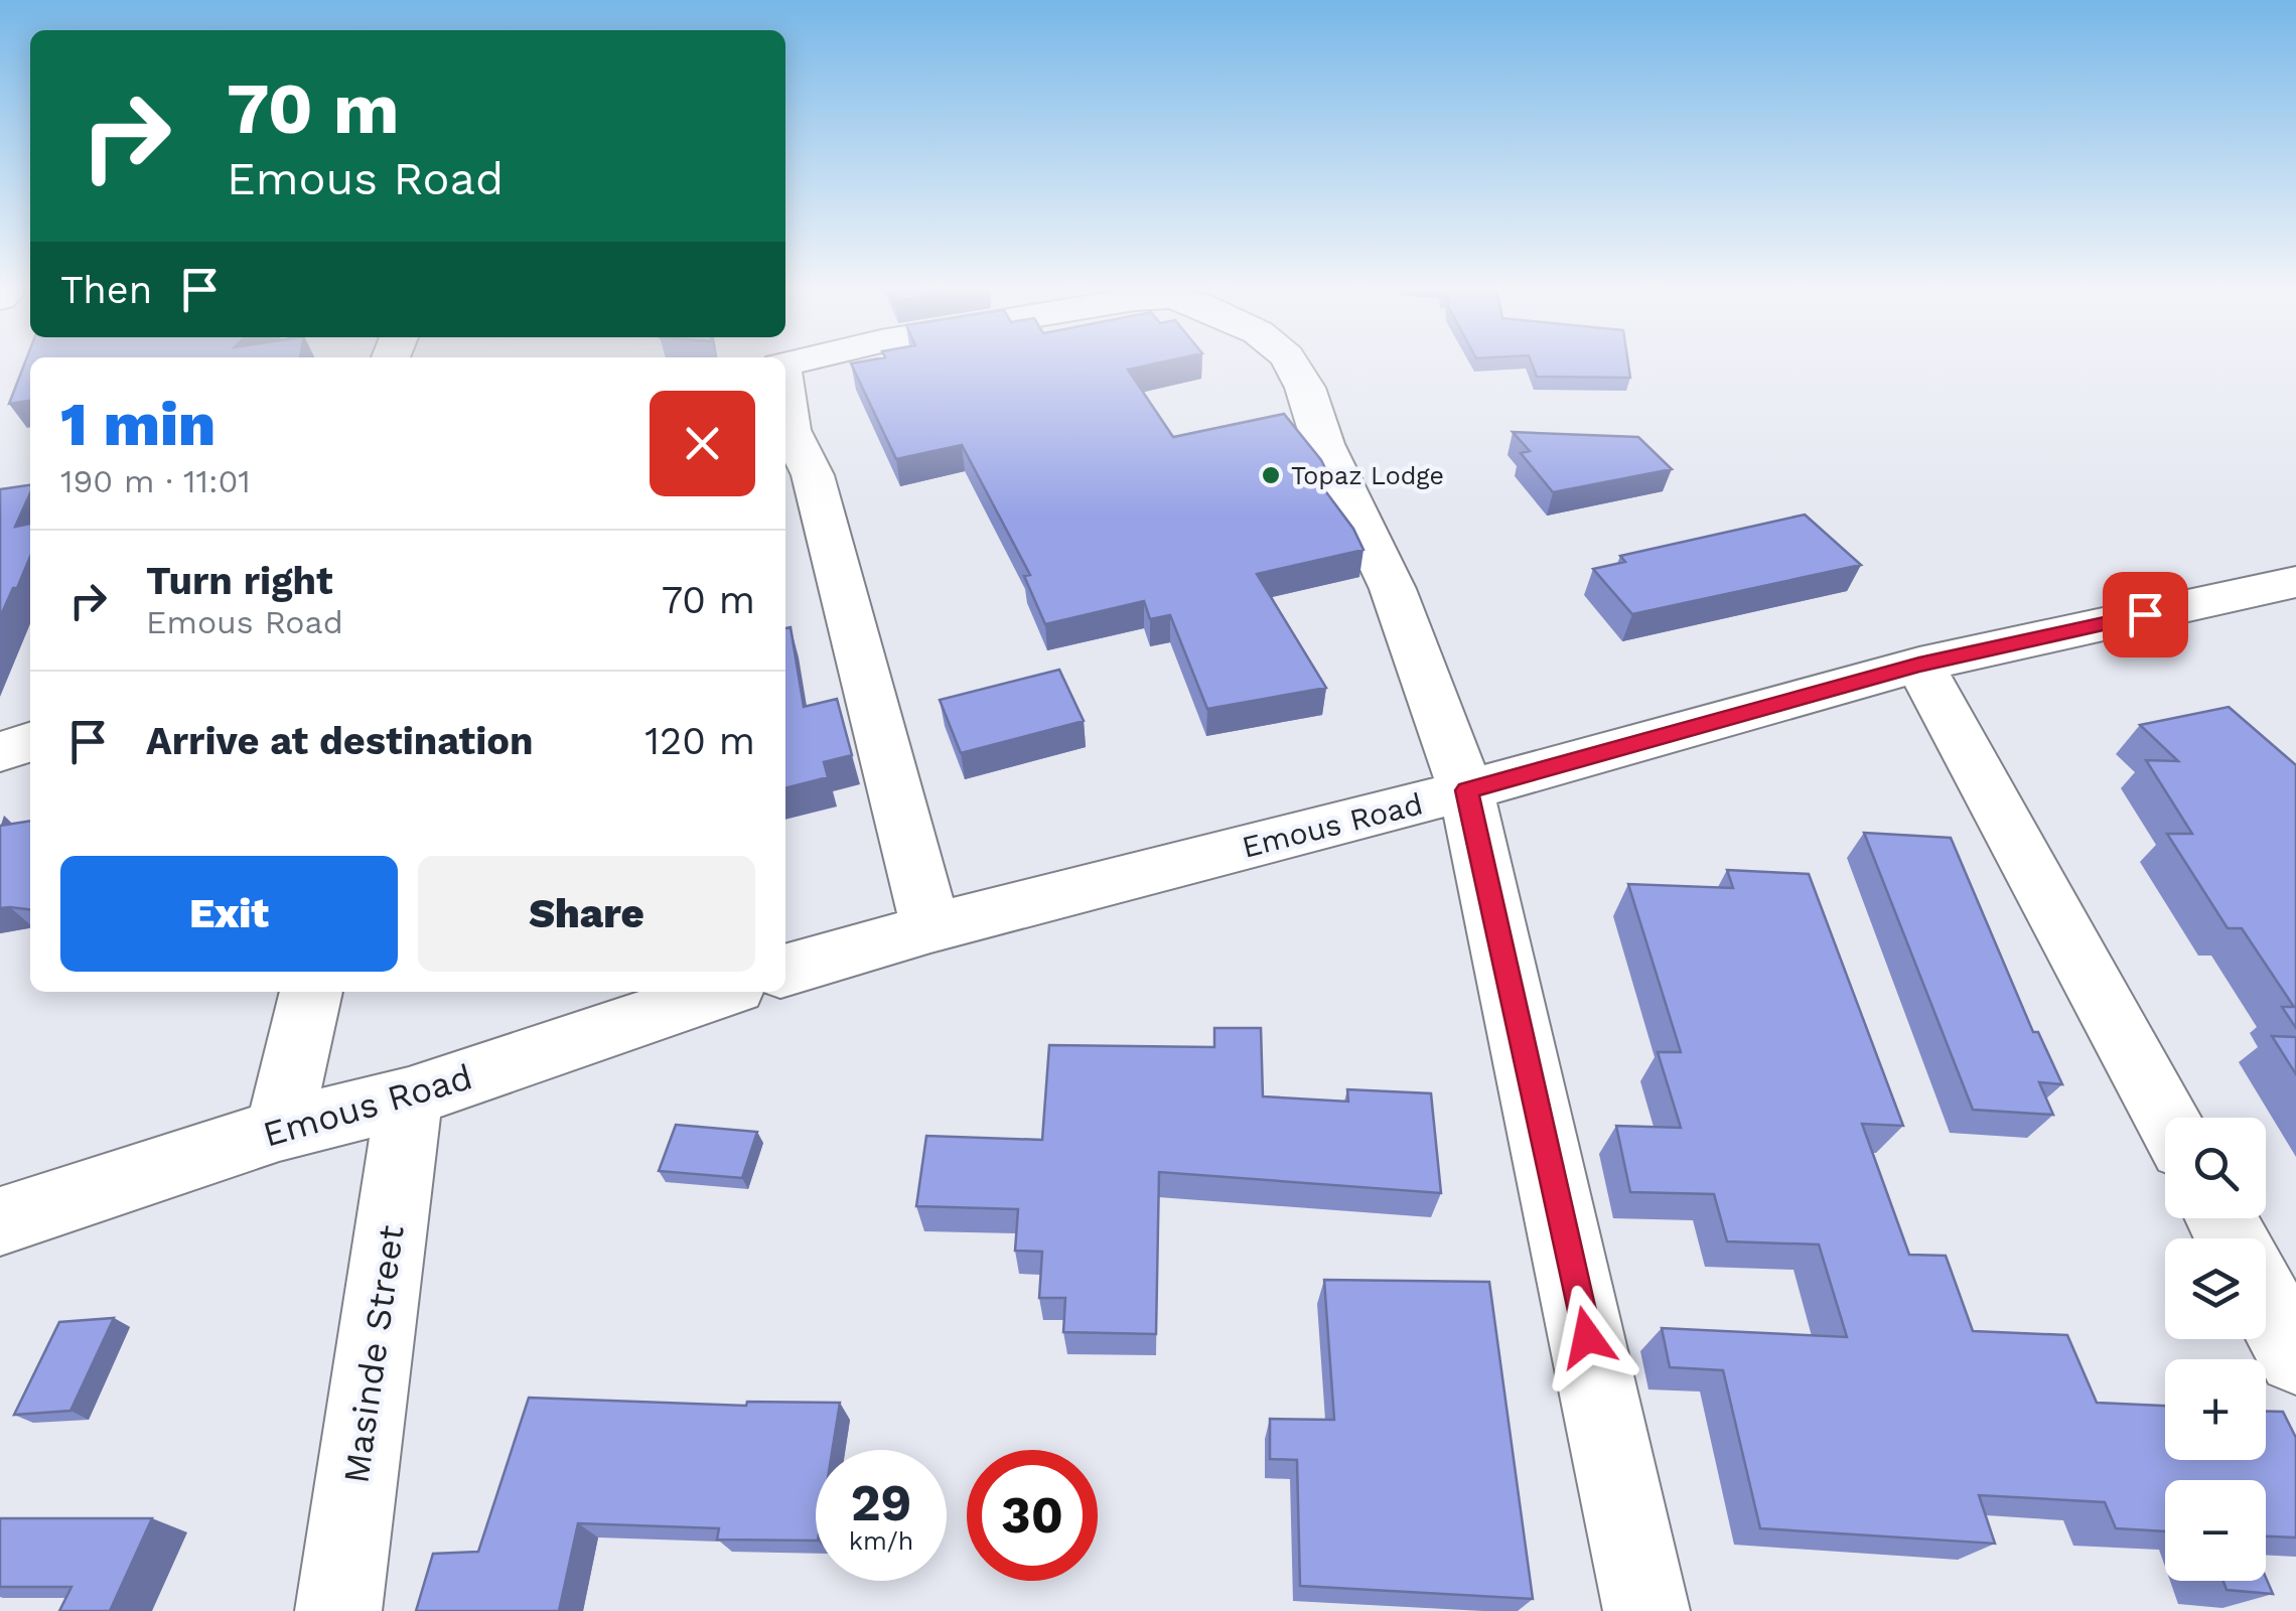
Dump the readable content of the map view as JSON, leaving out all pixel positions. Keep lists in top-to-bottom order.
{
  "streets": {
    "street": ["Emous Road", "Masinde Street"]
  },
  "crossings": [
    ["Emous Road", "Masinde Street"]
  ],
  "places": ["Topaz Lodge"],
  "page": {
    "turn": ["70 m", "Emous Road"],
    "then": "Then",
    "heading": ["1 min", "190 m · 11:01"],
    "list": [
      {
        "name": "Turn right",
        "note": "Emous Road",
        "value": "70 m"
      },
      {
        "name": "Arrive at destination",
        "value": "120 m"
      }
    ],
    "buttons": ["Exit", "Share"],
    "map_buttons": ["+", "−"],
    "speed": "29 km/h",
    "limit": "30"
  }
}
